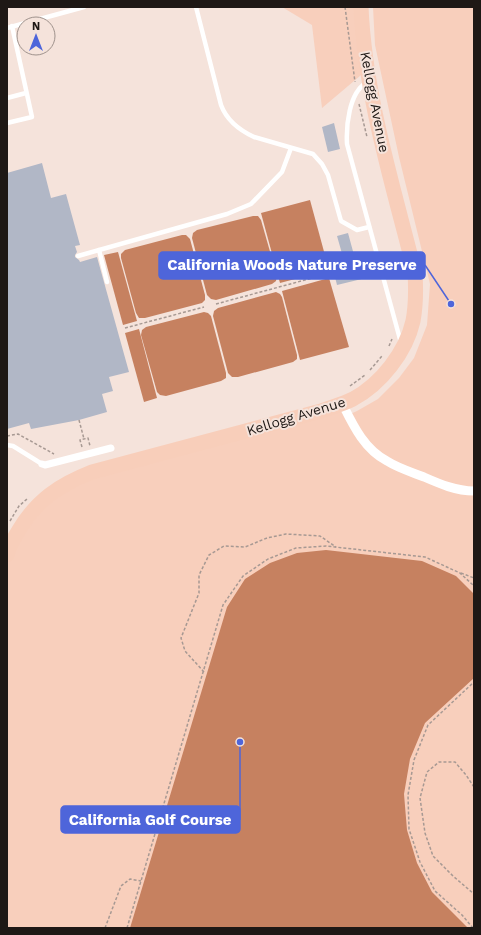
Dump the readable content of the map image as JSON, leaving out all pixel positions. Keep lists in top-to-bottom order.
{
  "streets": {
    "main road": ["Kellogg Avenue"]
  },
  "places": ["California Woods Nature Preserve", "California Golf Course"],
  "north": "top"
}
